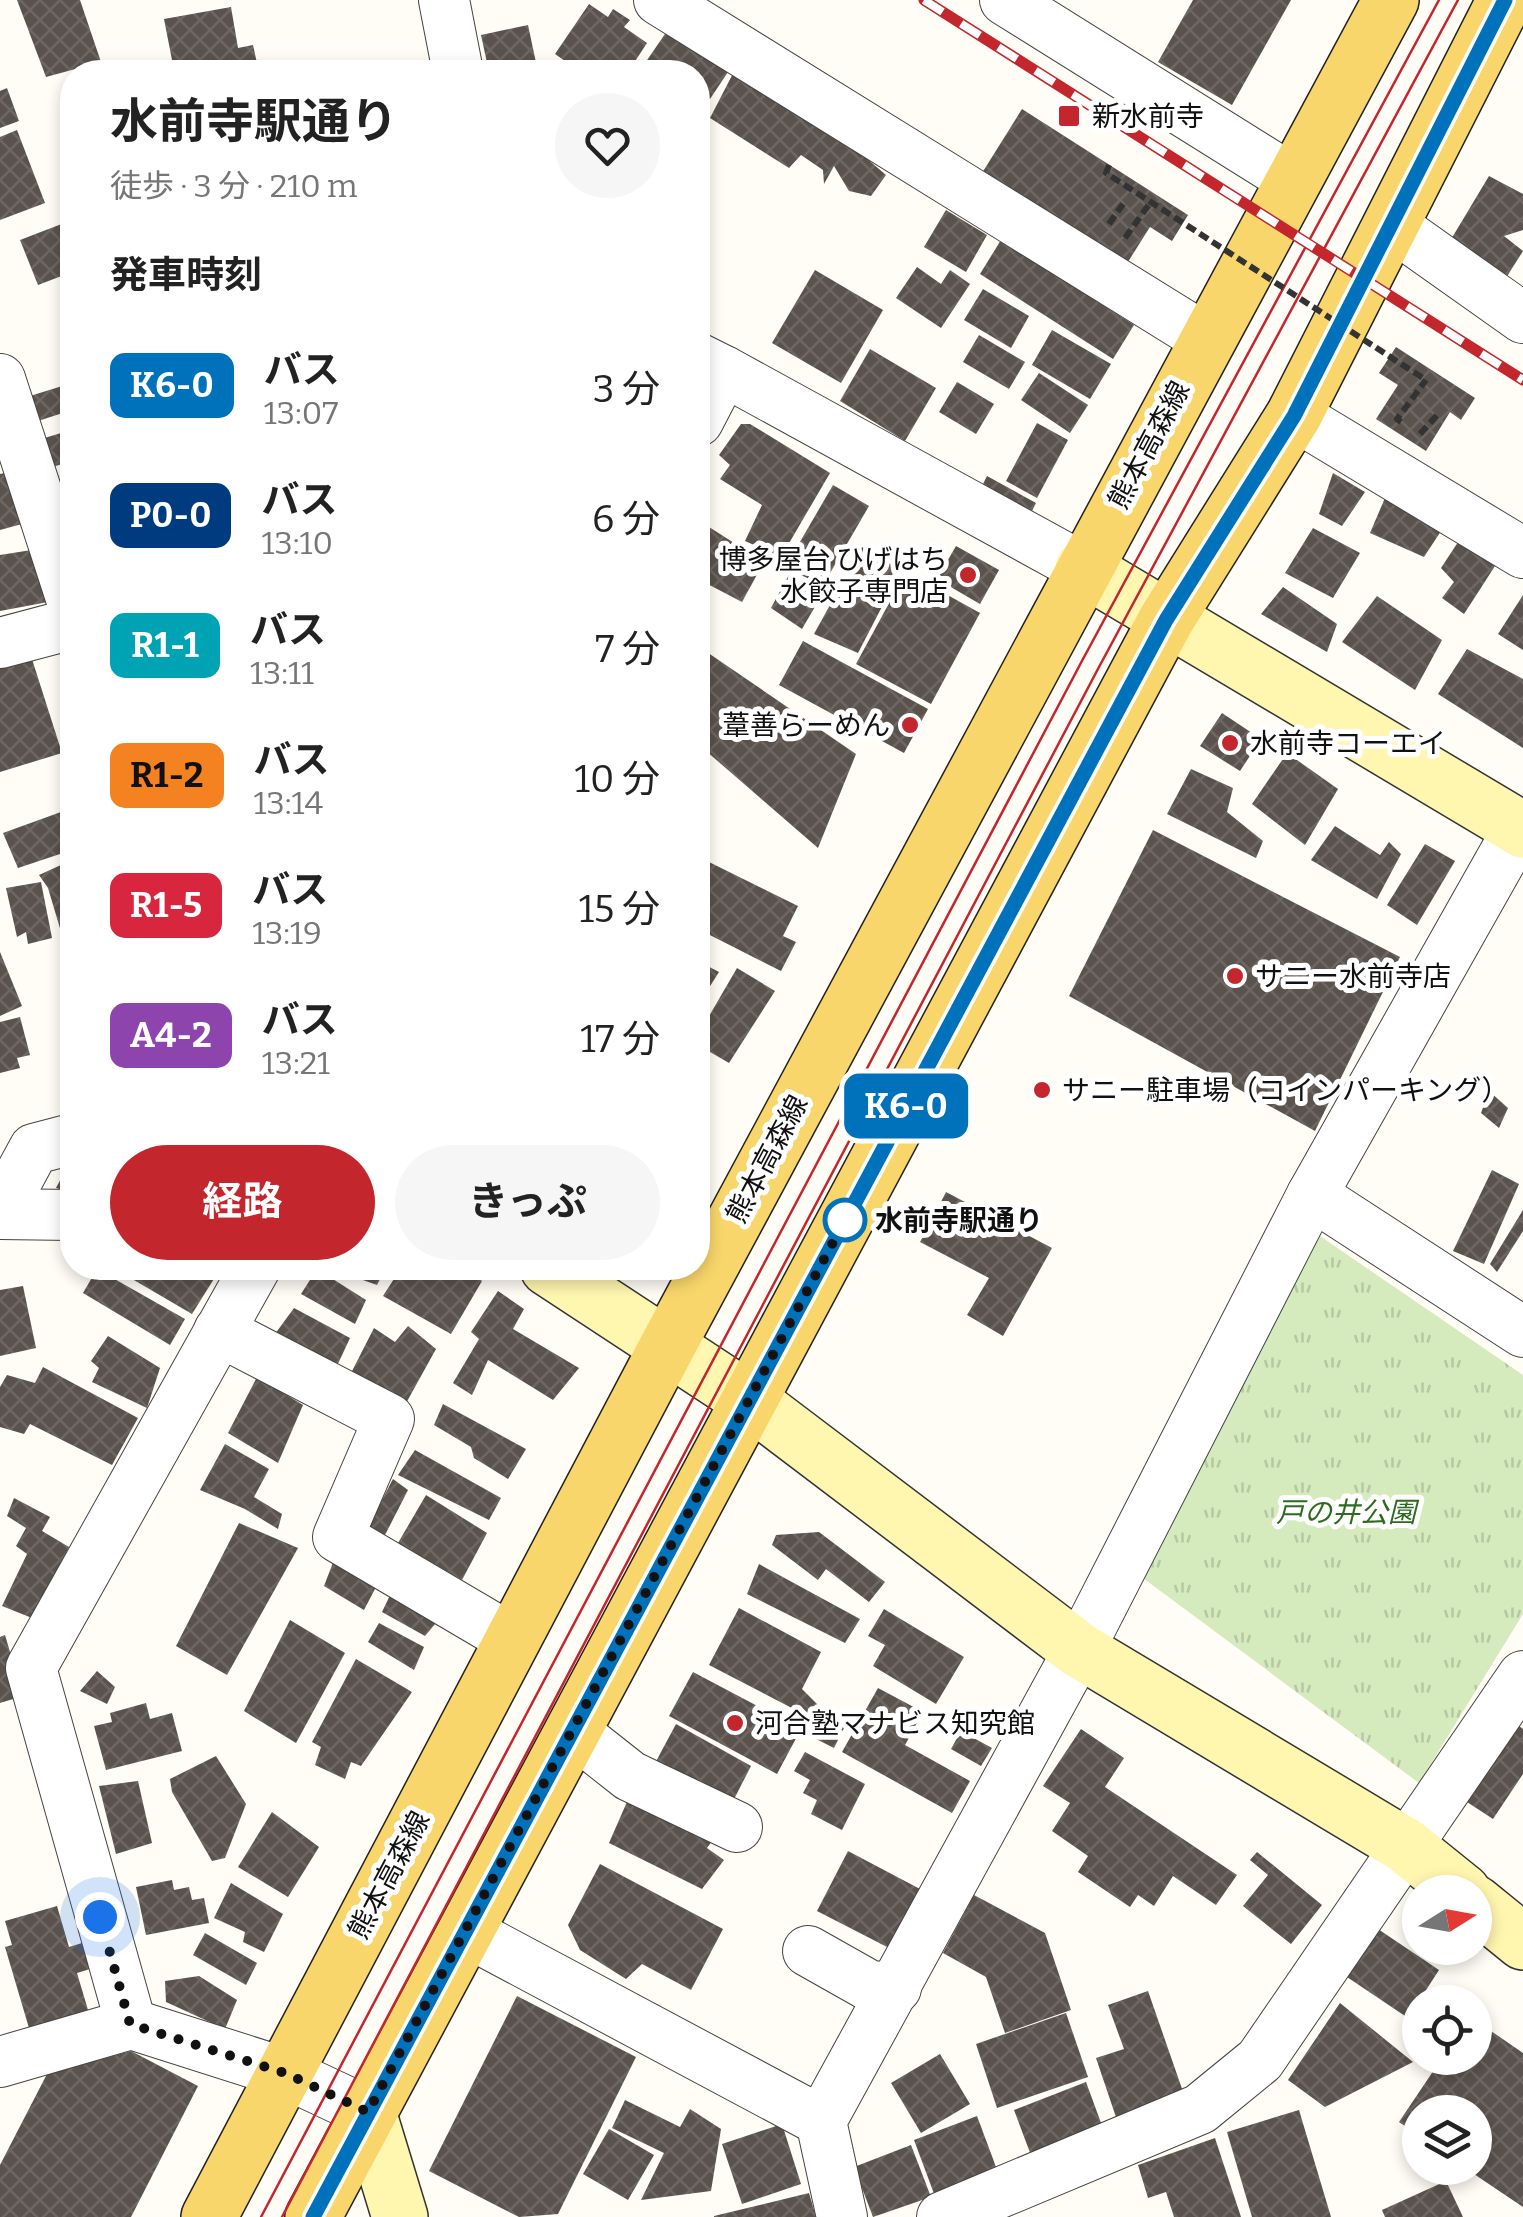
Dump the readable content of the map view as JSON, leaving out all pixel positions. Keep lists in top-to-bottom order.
{
  "streets": {
    "main road": ["熊本高森線"]
  },
  "parks": ["戸の井公園"],
  "places": {
    "transit": ["新水前寺"],
    "other": [
      "博多屋台 ひげはち 水餃子専門店",
      "葦善らーめん",
      "水前寺コーエイ",
      "サニー水前寺店",
      "サニー駐車場（コインパーキング）",
      "水前寺駅通り",
      "河合塾マナビス知究館"
    ]
  },
  "lines": ["bus line K6-0"],
  "north": "right",
  "page": {
    "on_map": "K6-0",
    "heading": [
      ["水前寺駅通り", "徒歩 · 3 分 · 210 m"],
      "発車時刻"
    ],
    "list": [
      {
        "mark": "K6-0",
        "name": "バス",
        "note": "13:07",
        "value": "3 分"
      },
      {
        "mark": "P0-0",
        "name": "バス",
        "note": "13:10",
        "value": "6 分"
      },
      {
        "mark": "R1-1",
        "name": "バス",
        "note": "13:11",
        "value": "7 分"
      },
      {
        "mark": "R1-2",
        "name": "バス",
        "note": "13:14",
        "value": "10 分"
      },
      {
        "mark": "R1-5",
        "name": "バス",
        "note": "13:19",
        "value": "15 分"
      },
      {
        "mark": "A4-2",
        "name": "バス",
        "note": "13:21",
        "value": "17 分"
      }
    ],
    "buttons": ["経路", "きっぷ"]
  }
}
